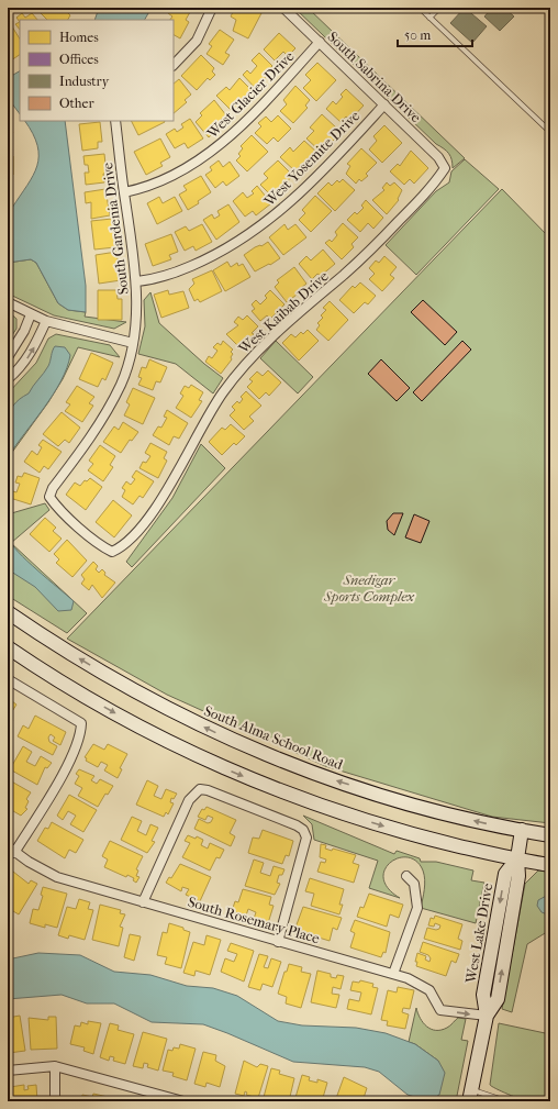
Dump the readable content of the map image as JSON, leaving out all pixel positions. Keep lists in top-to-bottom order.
{
  "streets": {
    "main road": ["South Alma School Road", "West Lake Drive"],
    "street": [
      "South Sabrina Drive",
      "West Glacier Drive",
      "West Yosemite Drive",
      "South Gardenia Drive",
      "West Kaibab Drive",
      "South Rosemary Place"
    ]
  },
  "crossings": [
    ["South Sabrina Drive", "West Glacier Drive"],
    ["South Sabrina Drive", "West Yosemite Drive"],
    ["South Sabrina Drive", "West Kaibab Drive"],
    ["West Glacier Drive", "South Gardenia Drive"],
    ["West Yosemite Drive", "South Gardenia Drive"],
    ["South Gardenia Drive", "West Kaibab Drive"],
    ["South Alma School Road", "West Lake Drive"],
    ["South Rosemary Place", "West Lake Drive"]
  ],
  "parks": ["Snedigar Sports Complex"],
  "legend": [
    "Homes",
    "Offices",
    "Industry",
    "Other"
  ],
  "scale_bar": "50 m"
}
